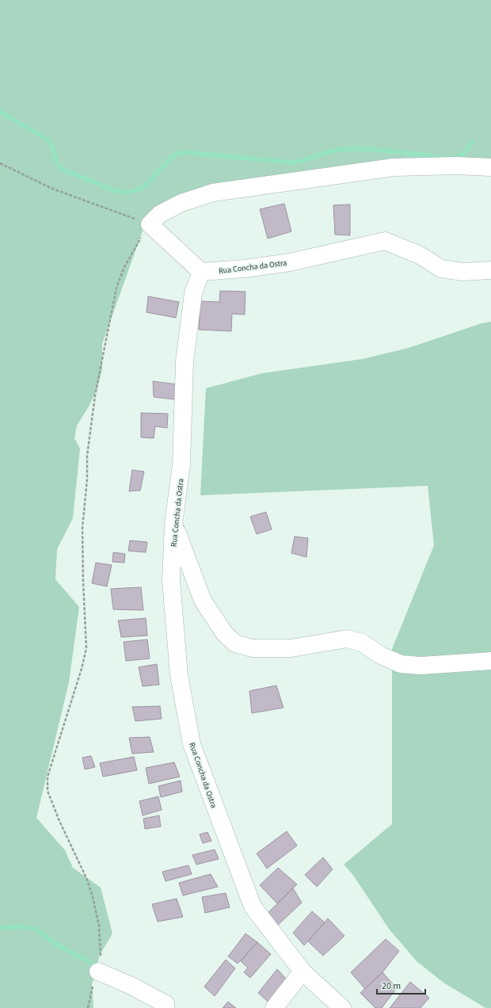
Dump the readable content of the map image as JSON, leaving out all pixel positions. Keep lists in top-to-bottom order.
{
  "streets": {
    "street": ["Rua Concha da Ostra"]
  },
  "scale_bar": "20 m"
}
